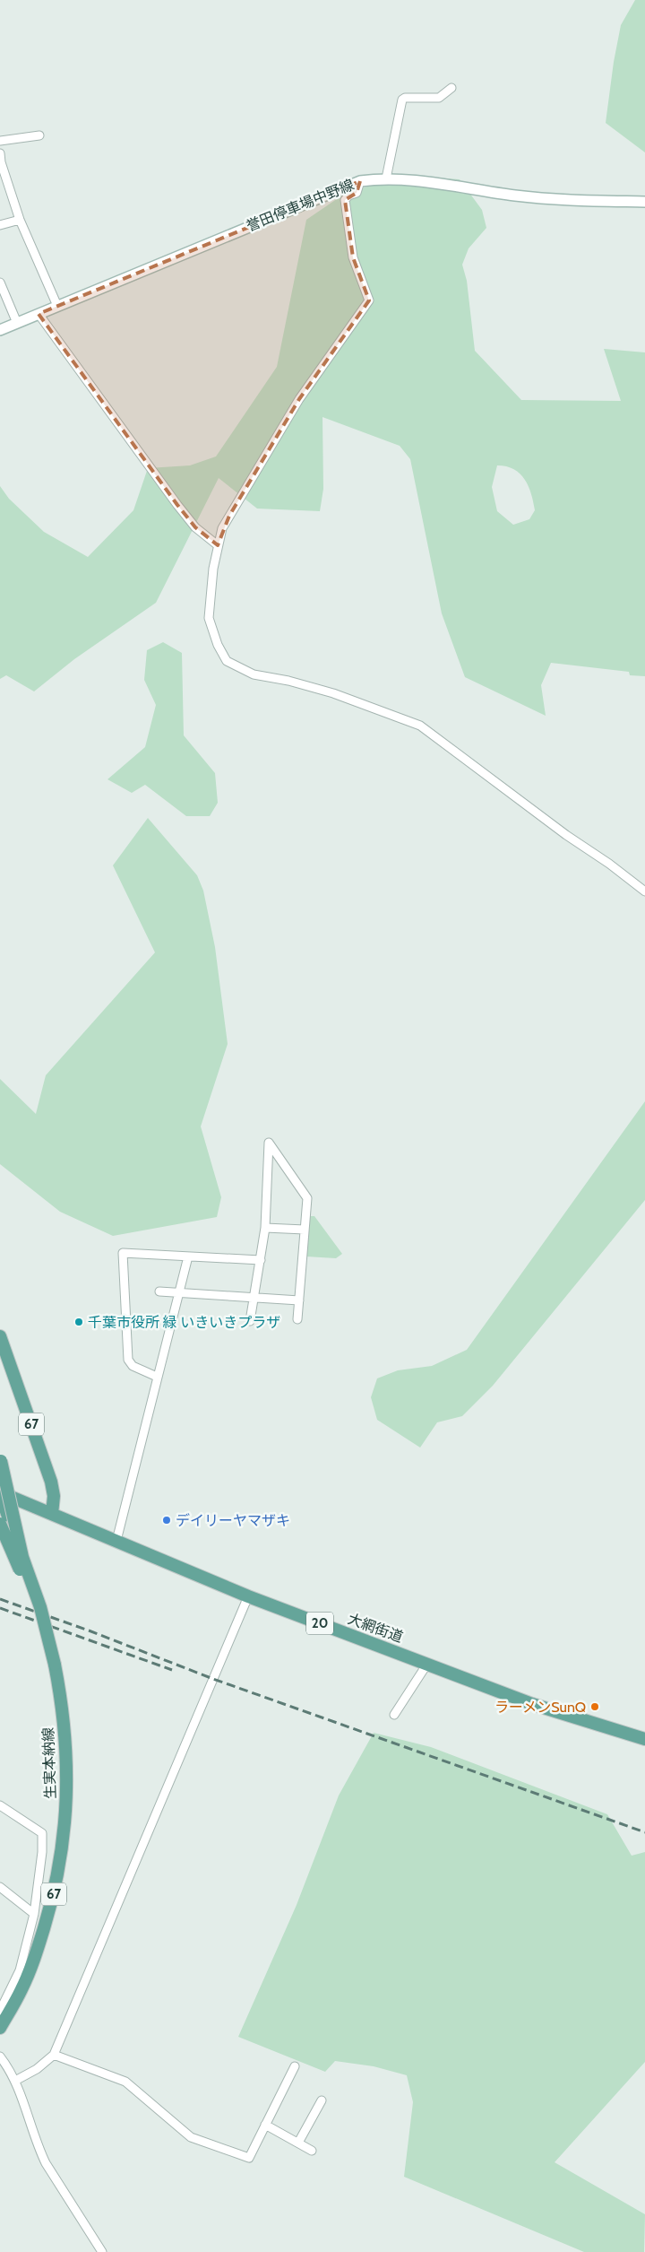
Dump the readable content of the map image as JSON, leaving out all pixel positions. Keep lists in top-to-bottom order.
{
  "streets": {
    "main road": [
      "誉田停車場中野線",
      "67",
      "20",
      "大網街道",
      "生実本納線"
    ]
  },
  "crossings": [
    ["67", "大網街道"],
    ["大網街道", "生実本納線"]
  ],
  "places": ["千葉市役所 緑 いきいきプラザ", "デイリーヤマザキ", "ラーメンSunQ"]
}
